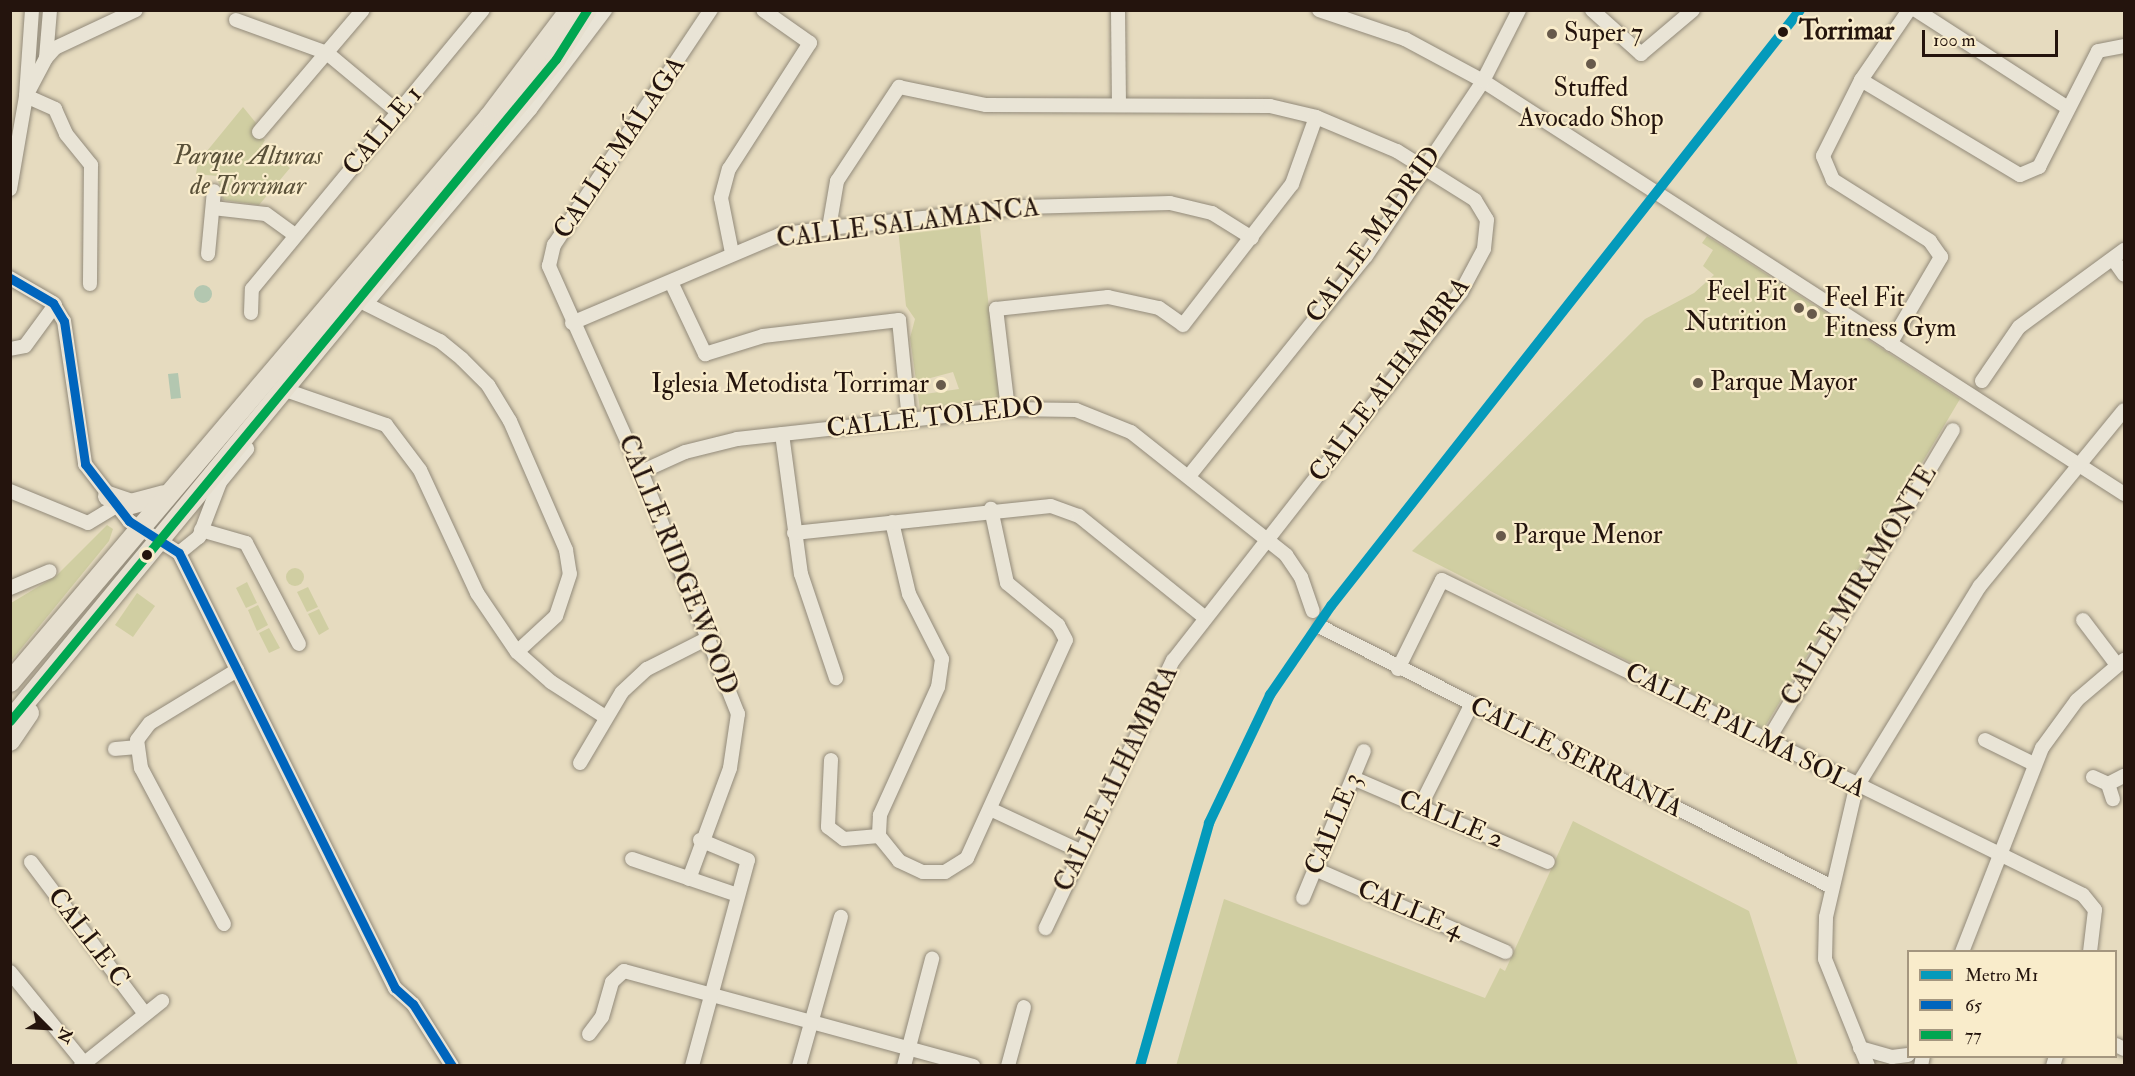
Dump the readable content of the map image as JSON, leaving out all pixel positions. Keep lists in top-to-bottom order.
{
  "streets": {
    "street": [
      "CALLE 1",
      "CALLE MÁLAGA",
      "CALLE SALAMANCA",
      "CALLE MADRID",
      "CALLE ALHAMBRA",
      "CALLE TOLEDO",
      "CALLE RIDGEWOOD",
      "CALLE MIRAMONTE",
      "CALLE PALMA SOLA",
      "CALLE SERRANÍA",
      "CALLE 2",
      "CALLE 3",
      "CALLE 4",
      "CALLE C"
    ]
  },
  "crossings": [
    ["CALLE MÁLAGA", "CALLE SALAMANCA"],
    ["CALLE MÁLAGA", "CALLE RIDGEWOOD"],
    ["CALLE SALAMANCA", "CALLE ALHAMBRA"],
    ["CALLE SALAMANCA", "CALLE RIDGEWOOD"],
    ["CALLE MADRID", "CALLE ALHAMBRA"],
    ["CALLE MADRID", "CALLE TOLEDO"],
    ["CALLE ALHAMBRA", "CALLE TOLEDO"],
    ["CALLE TOLEDO", "CALLE RIDGEWOOD"],
    ["CALLE MIRAMONTE", "CALLE PALMA SOLA"],
    ["CALLE PALMA SOLA", "CALLE SERRANÍA"],
    ["CALLE 2", "CALLE 3"],
    ["CALLE 3", "CALLE 4"]
  ],
  "parks": ["Parque Alturas de Torrimar"],
  "places": [
    "Torrimar",
    "Super 7",
    "Stuffed Avocado Shop",
    "Feel Fit Nutrition",
    "Feel Fit Fitness Gym",
    "Parque Mayor",
    "Iglesia Metodista Torrimar",
    "Parque Menor"
  ],
  "lines": ["metro line M1", "transit line 77", "transit line 65"],
  "legend": ["Metro M1", "65", "77"],
  "scale_bar": "100 m",
  "north": "bottom right"
}
